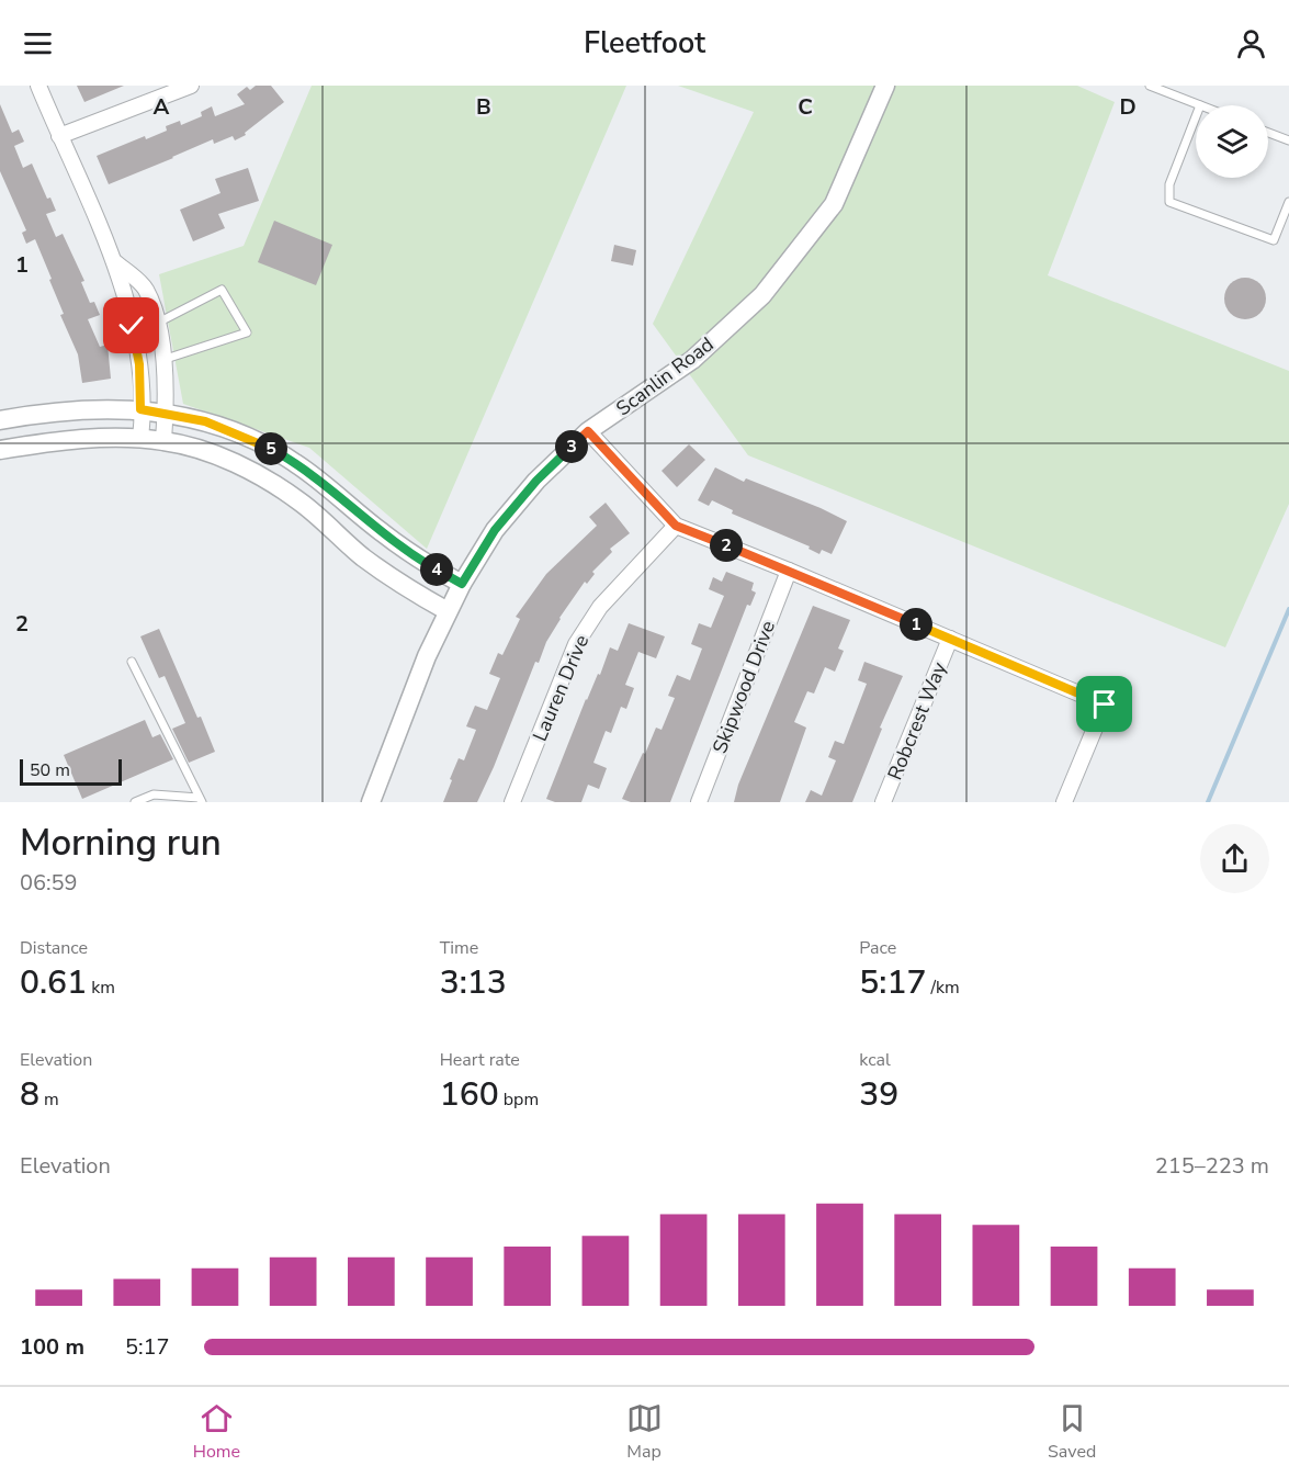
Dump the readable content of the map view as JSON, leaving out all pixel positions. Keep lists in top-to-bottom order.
{
  "streets": {
    "street": [
      "Scanlin Road",
      "Skipwood Drive",
      "Lauren Drive",
      "Robcrest Way"
    ]
  },
  "scale_bar": "50 m",
  "page": {
    "header": "Fleetfoot",
    "pins": [
      "3",
      "5",
      "2",
      "4",
      "1"
    ],
    "scale": "50 m",
    "heading": ["Morning run", "06:59"],
    "stats": [
      ["Distance", "0.61 km"],
      ["Time", "3:13"],
      ["Pace", "5:17 /km"],
      ["Elevation", "8 m"],
      ["Heart rate", "160 bpm"],
      ["kcal", "39"]
    ],
    "chart": ["Elevation", "215–223 m"],
    "list": [
      {
        "name": "100 m",
        "note": "5:17"
      }
    ],
    "tabs": ["Home", "Map", "Saved"]
  },
  "grid": {
    "columns": [
      "A",
      "B",
      "C",
      "D"
    ],
    "rows": ["1", "2"]
  }
}
